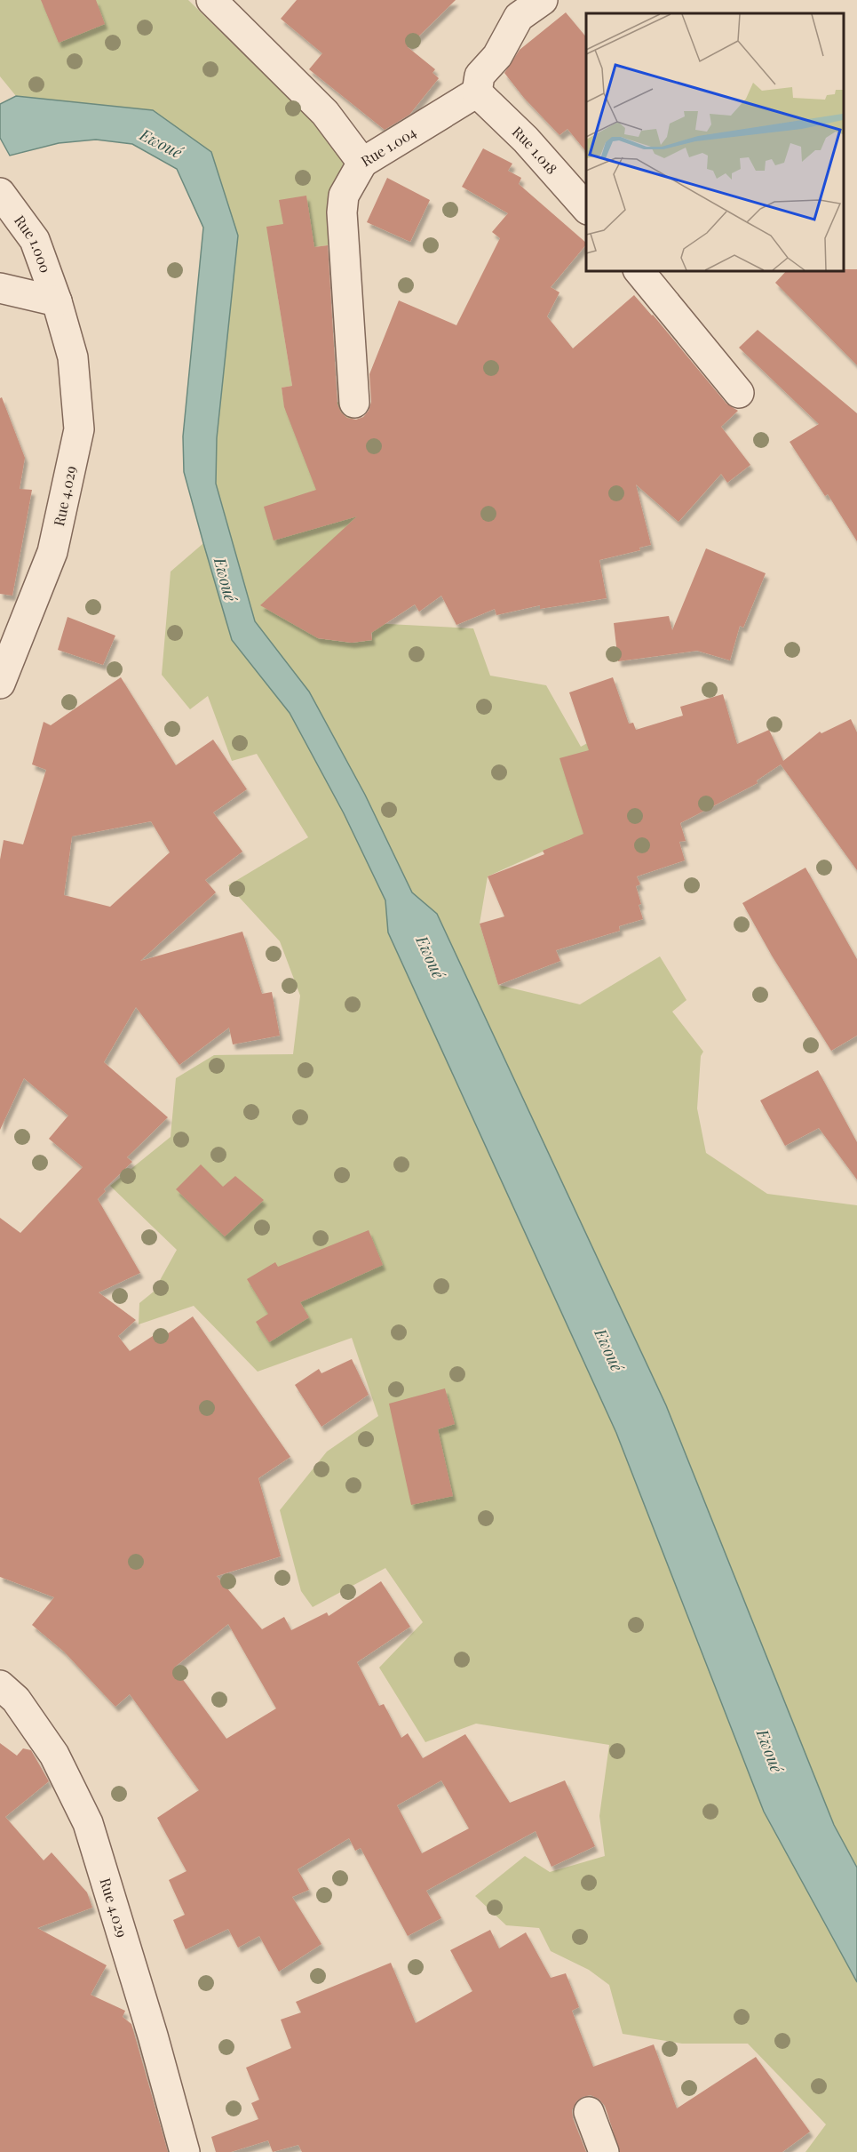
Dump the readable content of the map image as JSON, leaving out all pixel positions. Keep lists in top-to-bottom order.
{
  "streets": {
    "street": [
      "Rue 1.004",
      "Rue 1.018",
      "Rue 1.000",
      "Rue 4.029"
    ]
  },
  "crossings": [
    ["Rue 1.004", "Rue 1.018"],
    ["Rue 1.000", "Rue 4.029"]
  ],
  "water": ["Ewoué"]
}
